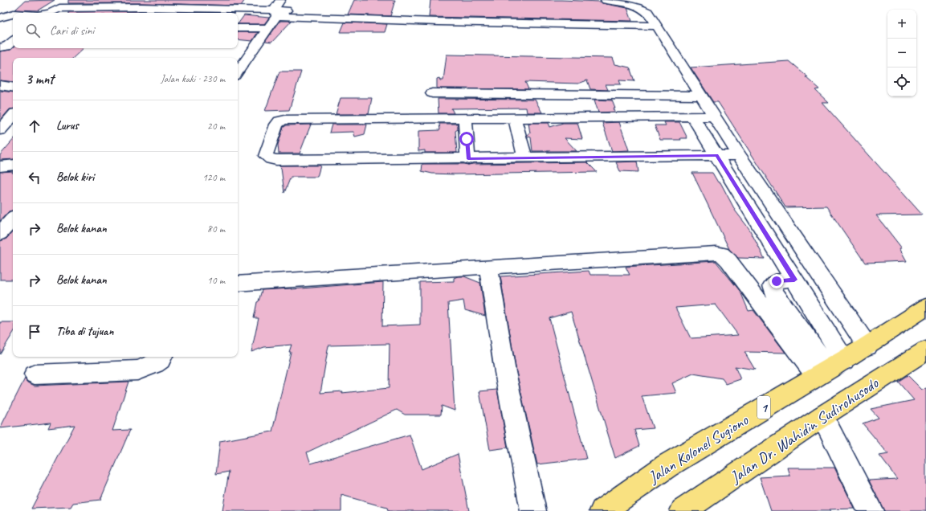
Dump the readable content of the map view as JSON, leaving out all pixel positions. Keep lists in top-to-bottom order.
{
  "streets": {
    "highway": ["1", "Jalan Dr. Wahidin Sudirohusodo", "Jalan Kolonel Sugiono"]
  },
  "page": {
    "map_buttons": ["+", "−"],
    "search": "Cari di sini",
    "heading": ["3 mnt", "Jalan kaki · 230 m"],
    "list": [
      ["Lurus", "20 m"],
      ["Belok kiri", "120 m"],
      ["Belok kanan", "80 m"],
      ["Belok kanan", "10 m"],
      "Tiba di tujuan"
    ]
  }
}
